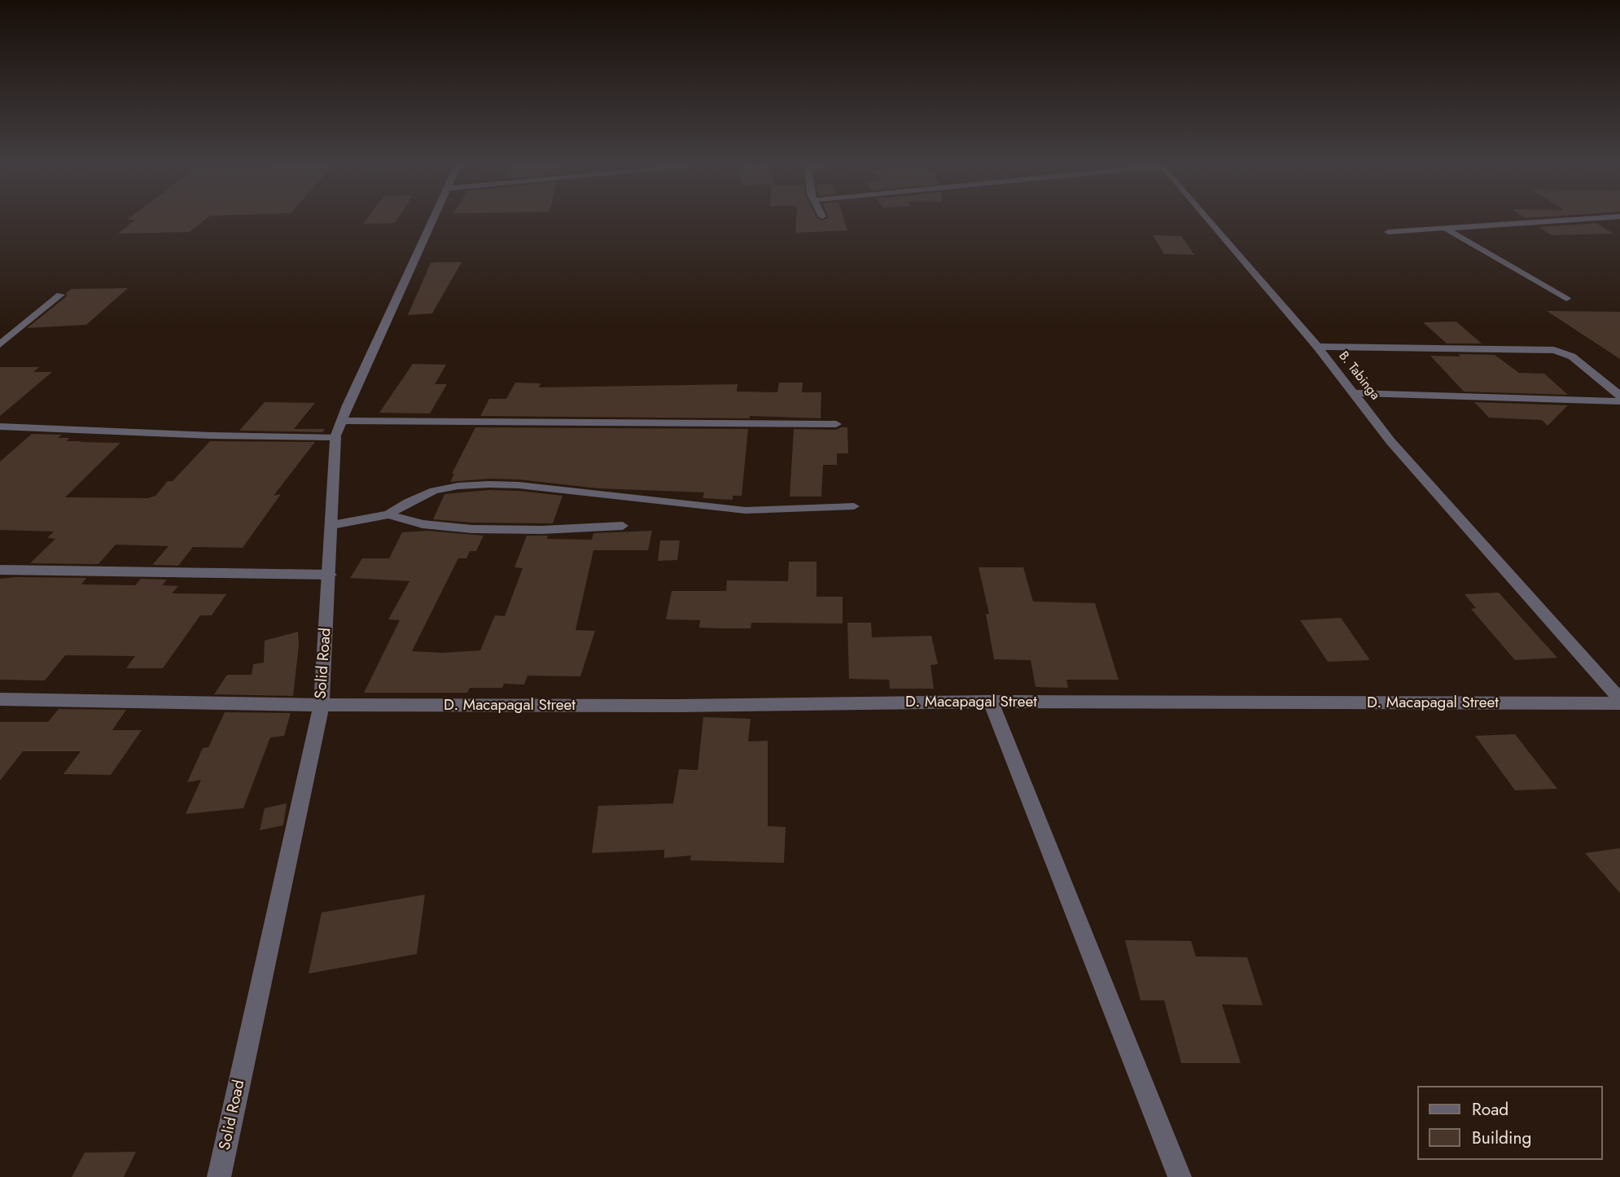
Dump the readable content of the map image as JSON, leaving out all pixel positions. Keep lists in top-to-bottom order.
{
  "streets": {
    "street": ["B. Tabinga", "Solid Road", "D. Macapagal Street"]
  },
  "crossings": [
    ["B. Tabinga", "D. Macapagal Street"],
    ["Solid Road", "D. Macapagal Street"]
  ],
  "legend": ["Road", "Building"]
}
